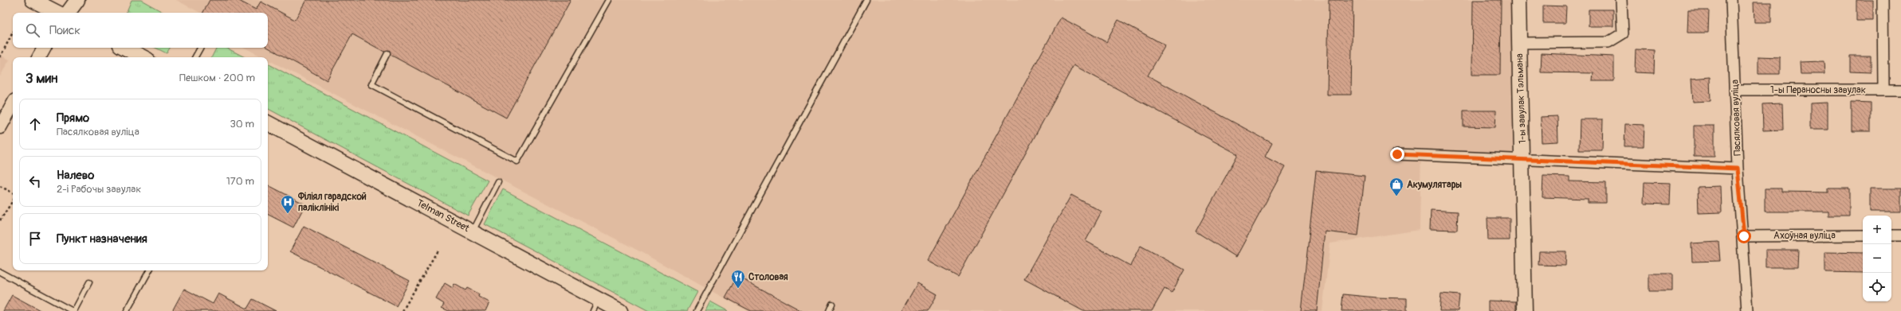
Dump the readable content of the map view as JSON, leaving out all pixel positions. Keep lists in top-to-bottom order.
{
  "streets": {
    "main road": ["1-ы завулак Тэльмана", "Telman Street"],
    "street": ["1-ы Пераносны завулак", "Пасялковая вуліца", "Ахоўная вуліца"]
  },
  "crossings": [
    ["1-ы Пераносны завулак", "Пасялковая вуліца"],
    ["Пасялковая вуліца", "Ахоўная вуліца"]
  ],
  "places": {
    "shop": ["Акумулятары"],
    "hospital": ["Філіял гарадской паліклінікі"],
    "restaurant": ["Столовая"]
  },
  "page": {
    "search": "Поиск",
    "heading": ["3 мин", "Пешком · 200 m"],
    "list": [
      ["Прямо", "Пасялковая вуліца", "30 m"],
      ["Налево", "2-і Рабочы завулак", "170 m"],
      "Пункт назначения"
    ],
    "map_buttons": ["+", "−"]
  }
}
